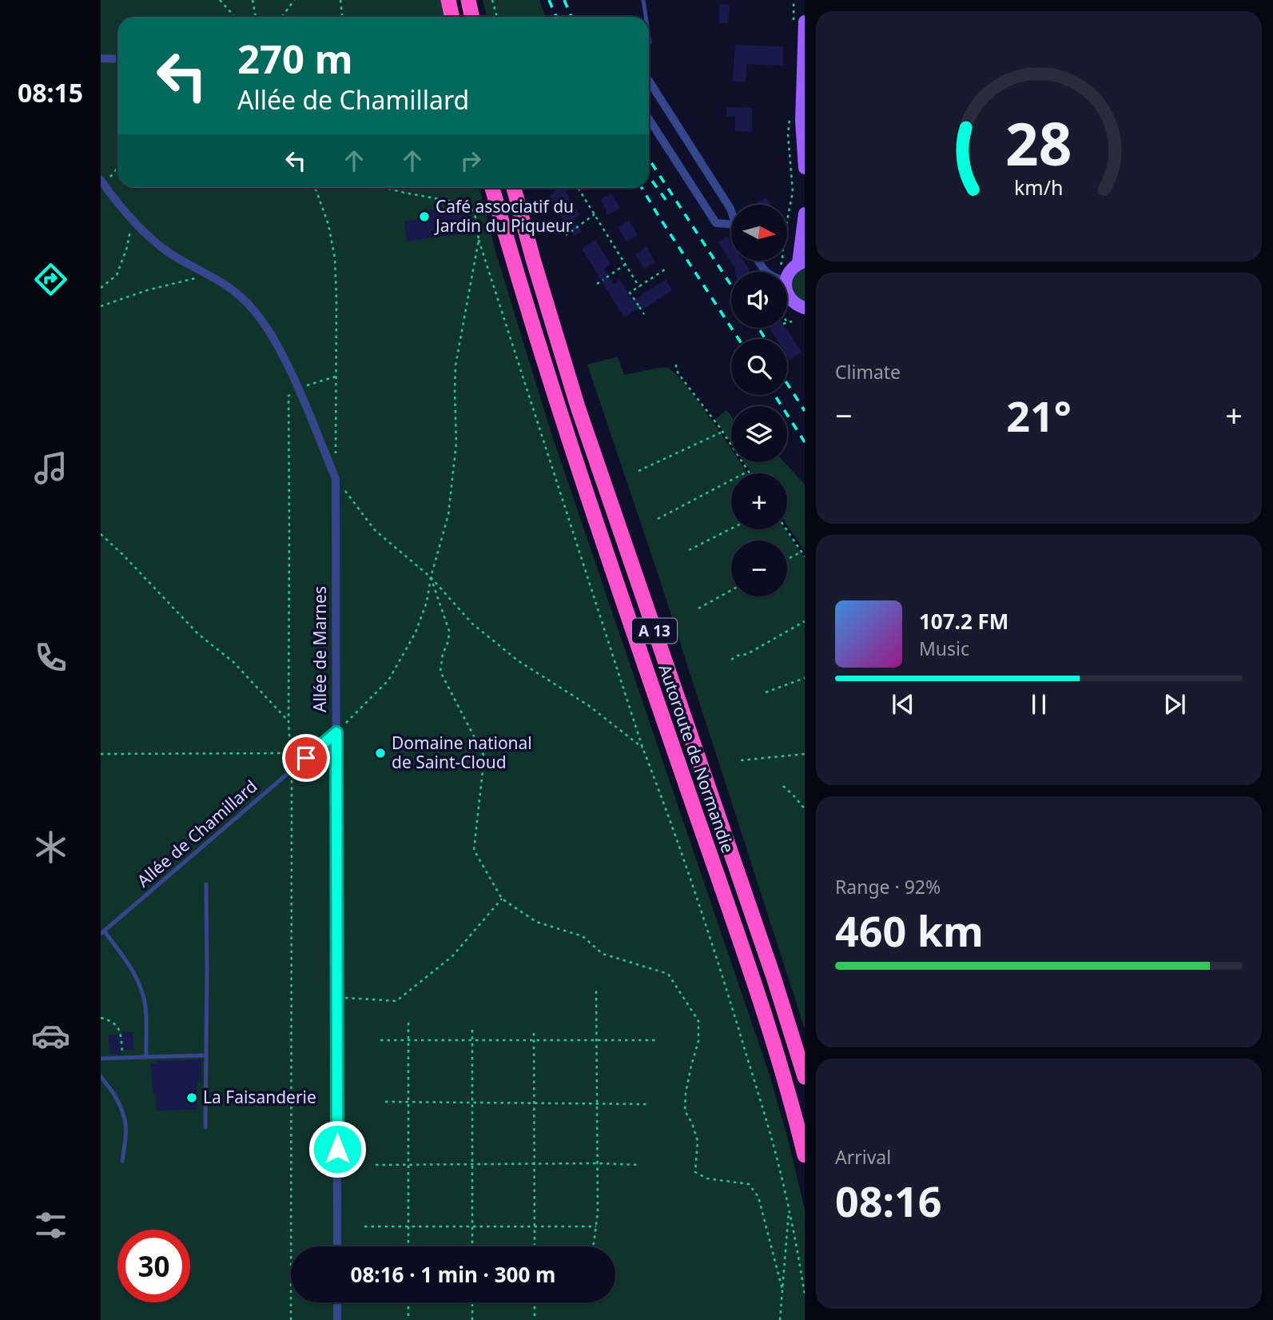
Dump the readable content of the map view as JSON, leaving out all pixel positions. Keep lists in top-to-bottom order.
{
  "streets": {
    "highway": ["A 13", "Autoroute de Normandie"],
    "street": ["Allée de Marnes"],
    "lane": ["Allée de Chamillard"]
  },
  "crossings": [
    ["Allée de Marnes", "Allée de Chamillard"]
  ],
  "places": ["Café associatif du Jardin du Piqueur", "Domaine national de Saint-Cloud", "La Faisanderie"],
  "north": "right",
  "page": {
    "tabs": "08:15",
    "turn": ["270 m", "Allée de Chamillard"],
    "map_buttons": ["+", "−"],
    "tile": [
      "Climate",
      ["Range · 92%", "460 km"],
      ["Arrival", "08:16"]
    ],
    "heat": ["−", "21°", "+"],
    "song": ["107.2 FM", "Music"],
    "limit": "30",
    "trip": "08:16 · 1 min · 300 m",
    "gauge": ["28", "km/h"]
  }
}
